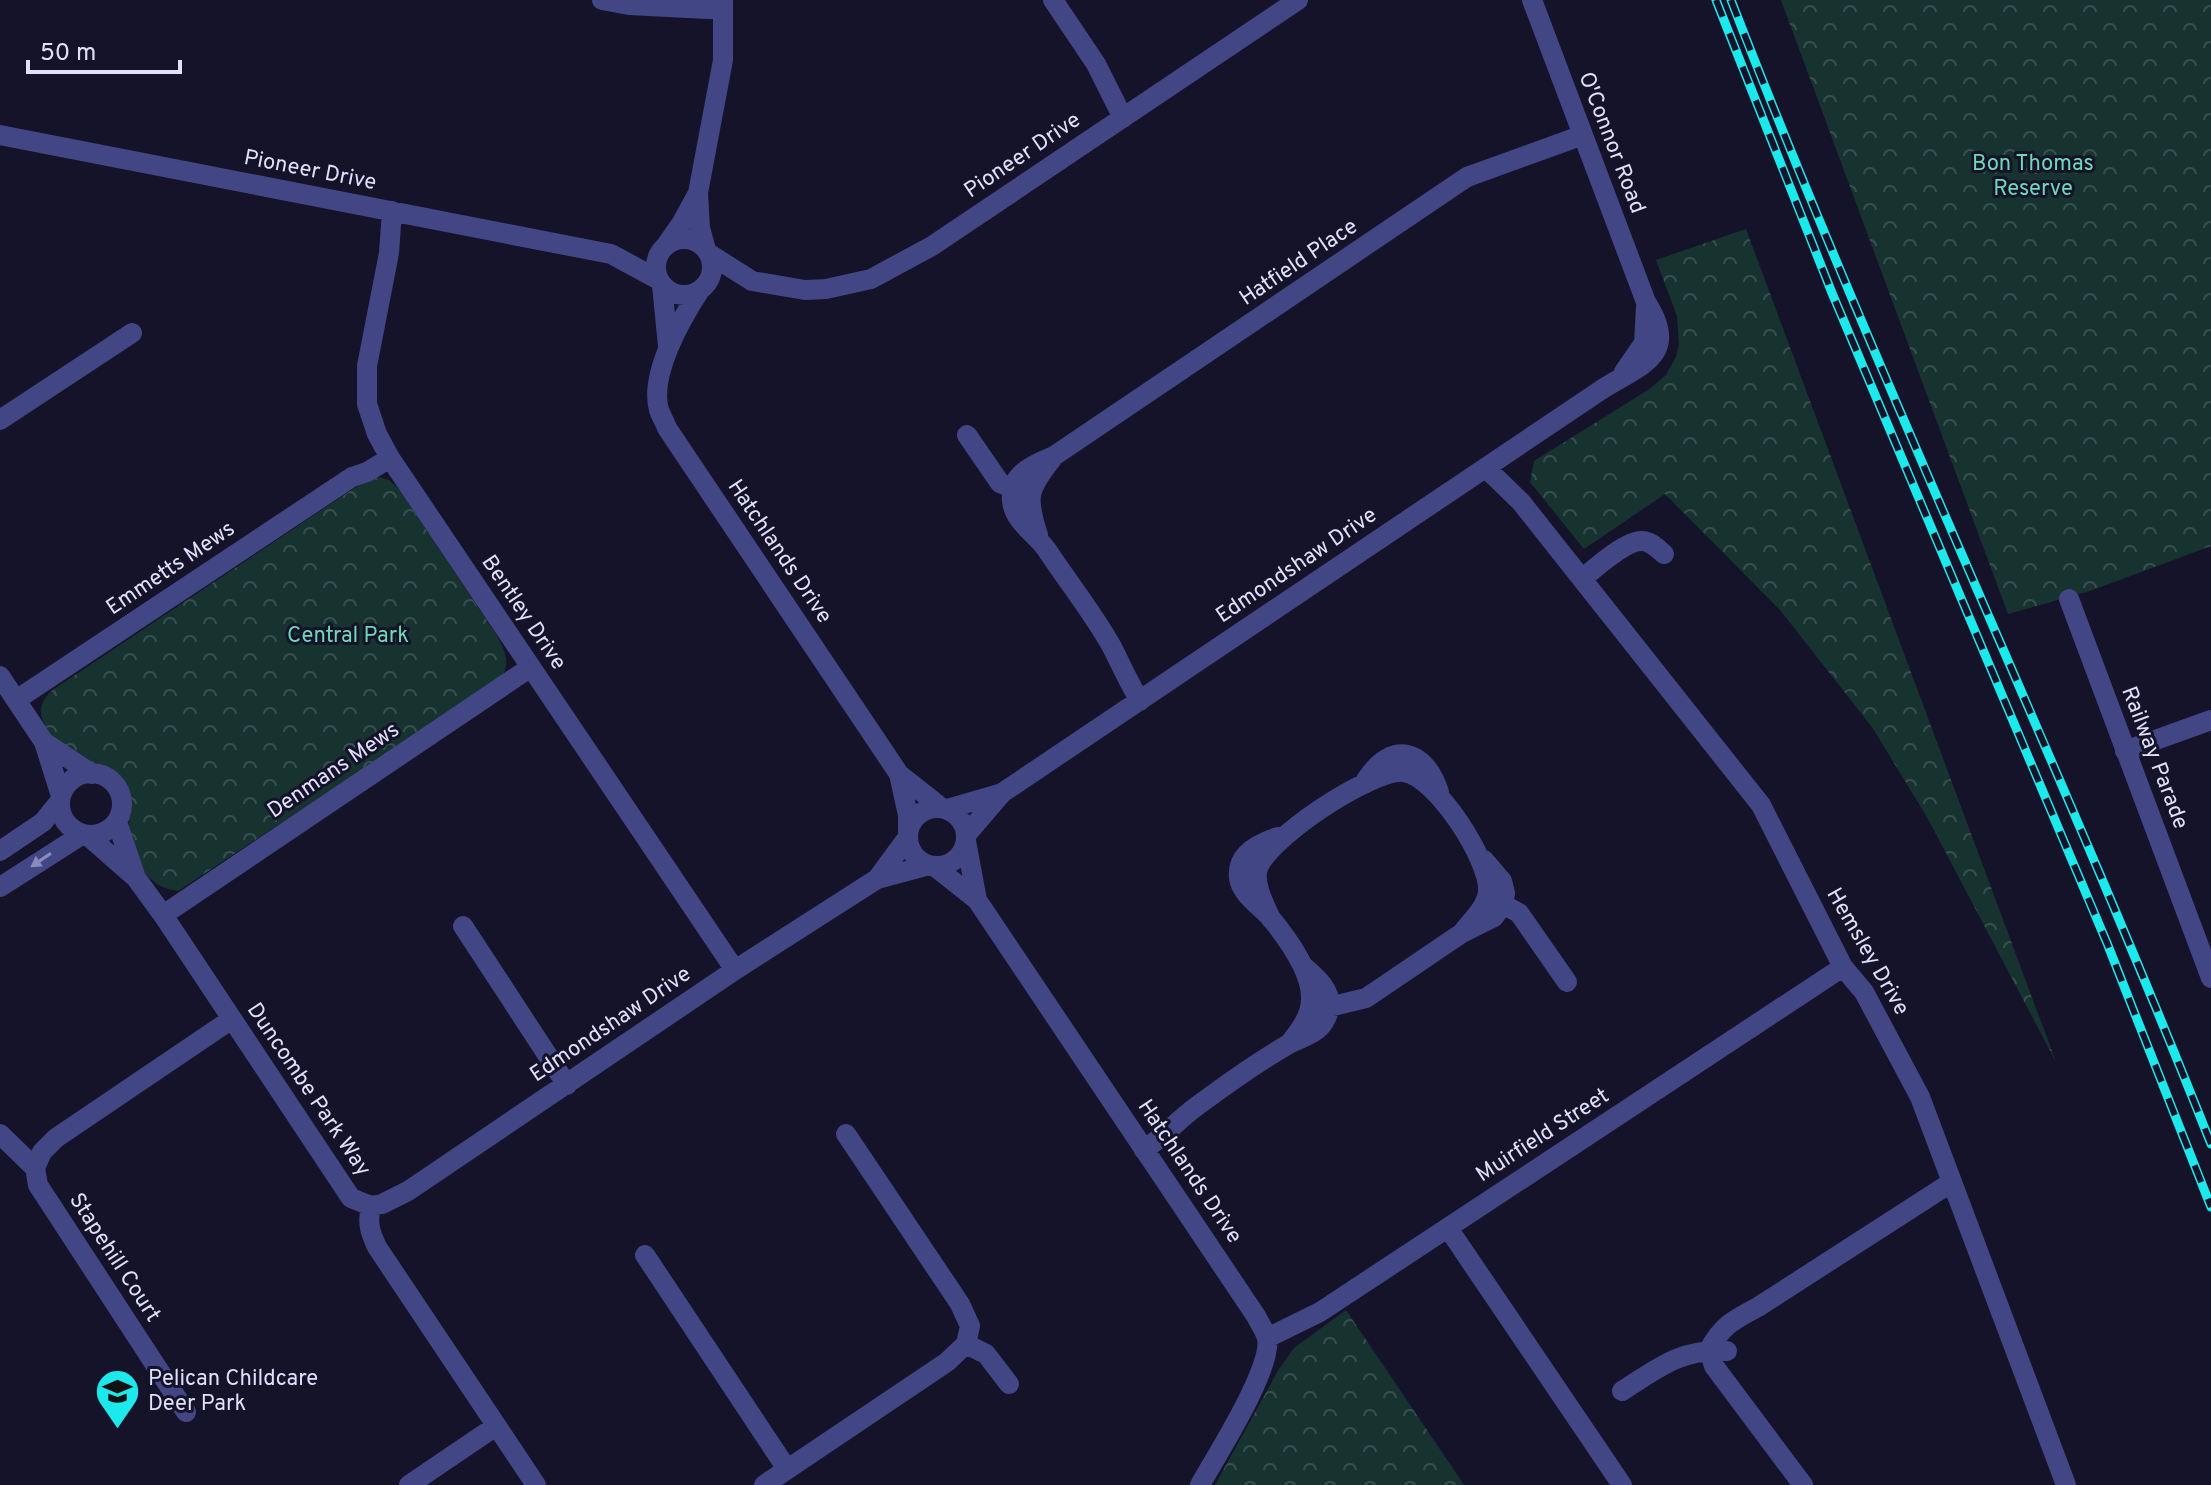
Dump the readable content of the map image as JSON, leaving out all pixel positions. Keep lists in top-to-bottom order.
{
  "streets": {
    "street": [
      "O'Connor Road",
      "Pioneer Drive",
      "Hatfield Place",
      "Hatchlands Drive",
      "Edmondshaw Drive",
      "Emmetts Mews",
      "Bentley Drive",
      "Railway Parade",
      "Denmans Mews",
      "Hemsley Drive",
      "Duncombe Park Way",
      "Muirfield Street",
      "Stapehill Court"
    ]
  },
  "crossings": [
    ["O'Connor Road", "Hatfield Place"],
    ["O'Connor Road", "Edmondshaw Drive"],
    ["Pioneer Drive", "Hatchlands Drive"],
    ["Pioneer Drive", "Bentley Drive"],
    ["Hatchlands Drive", "Edmondshaw Drive"],
    ["Hatchlands Drive", "Muirfield Street"],
    ["Edmondshaw Drive", "Bentley Drive"],
    ["Edmondshaw Drive", "Hemsley Drive"],
    ["Edmondshaw Drive", "Duncombe Park Way"],
    ["Emmetts Mews", "Bentley Drive"],
    ["Bentley Drive", "Denmans Mews"],
    ["Denmans Mews", "Duncombe Park Way"],
    ["Hemsley Drive", "Muirfield Street"]
  ],
  "parks": ["Bon Thomas Reserve", "Central Park"],
  "places": {
    "school or university": ["Pelican Childcare Deer Park"]
  },
  "scale_bar": "50 m"
}
